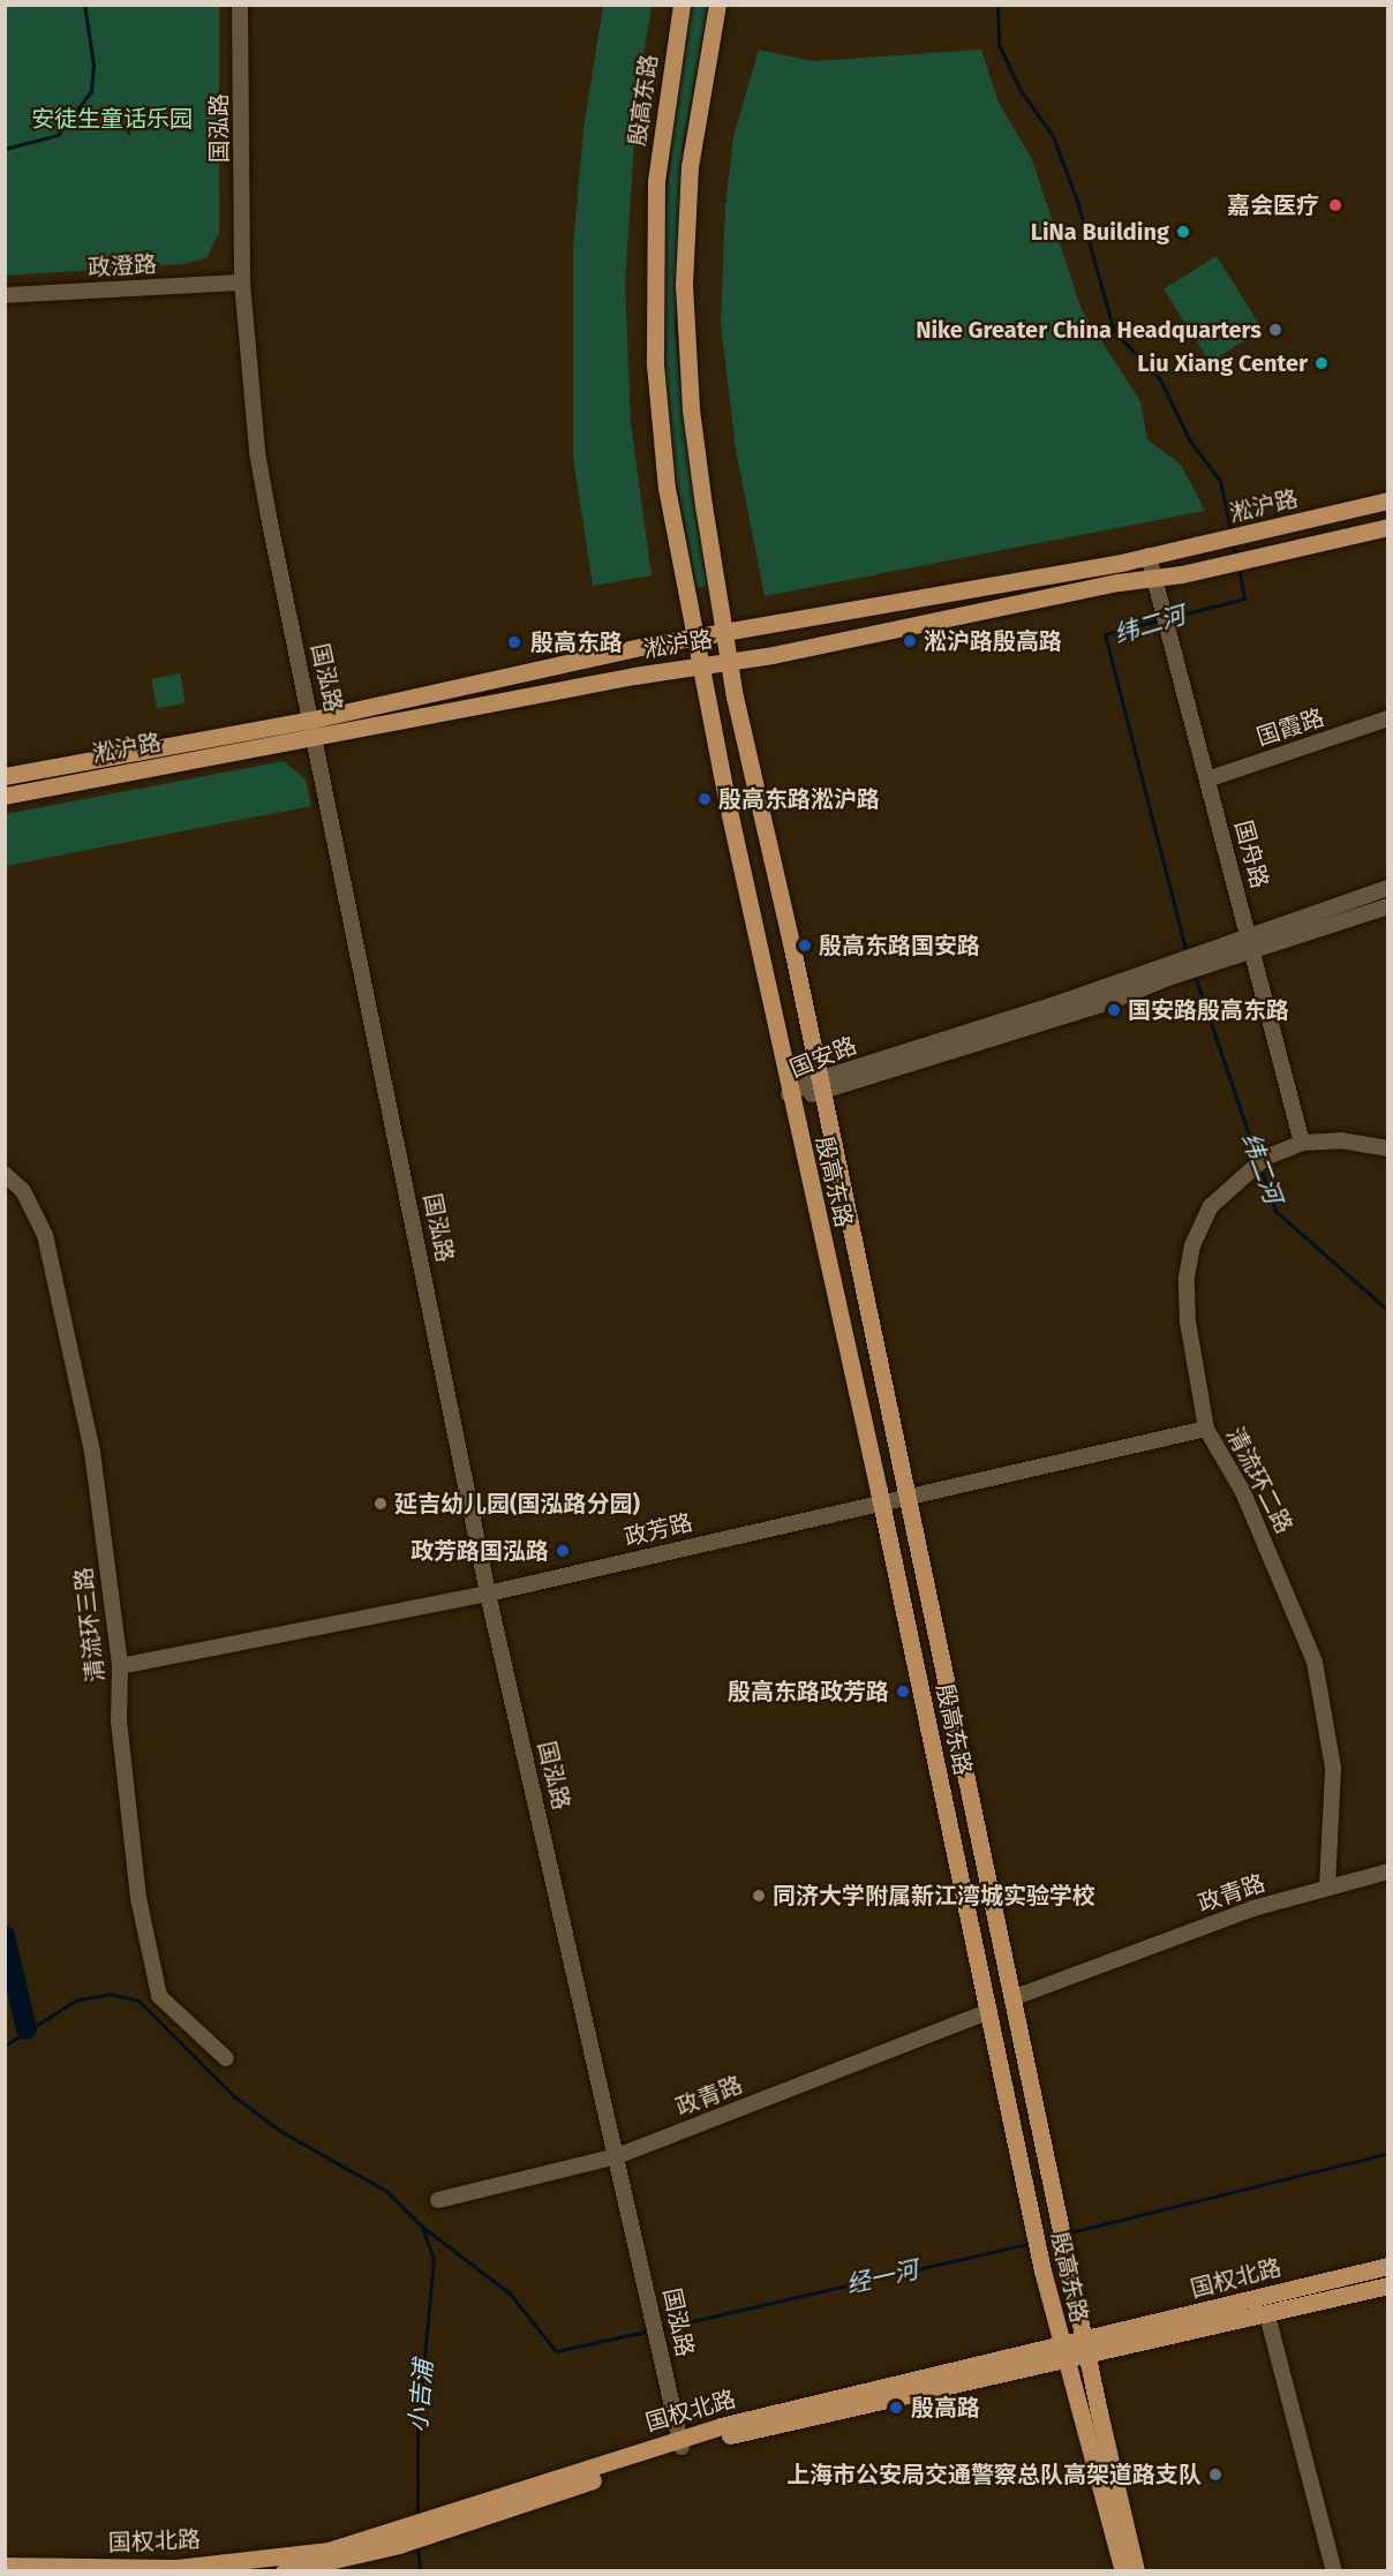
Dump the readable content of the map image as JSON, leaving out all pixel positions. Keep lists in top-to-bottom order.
{
  "streets": {
    "main road": ["殷高东路", "淞沪路", "国权北路"],
    "street": [
      "国泓路",
      "政澄路",
      "国霞路",
      "国舟路",
      "国安路",
      "清流环二路",
      "政芳路",
      "清流环三路",
      "政青路"
    ]
  },
  "crossings": [
    ["殷高东路", "淞沪路"],
    ["殷高东路", "国安路"],
    ["殷高东路", "政芳路"],
    ["殷高东路", "政青路"],
    ["殷高东路", "国权北路"],
    ["国泓路", "政澄路"],
    ["国泓路", "淞沪路"],
    ["国泓路", "政芳路"],
    ["国泓路", "政青路"],
    ["国泓路", "国权北路"],
    ["淞沪路", "国舟路"],
    ["国霞路", "国舟路"],
    ["国舟路", "国安路"],
    ["国舟路", "清流环二路"],
    ["清流环二路", "政芳路"],
    ["清流环二路", "政青路"],
    ["政芳路", "清流环三路"]
  ],
  "water": ["纬二河", "经一河", "小吉浦"],
  "parks": ["安徒生童话乐园"],
  "places": [
    "嘉会医疗",
    "LiNa Building",
    "Nike Greater China Headquarters",
    "Liu Xiang Center",
    "淞沪路殷高路",
    "殷高东路",
    "殷高东路淞沪路",
    "殷高东路国安路",
    "国安路殷高东路",
    "延吉幼儿园(国泓路分园)",
    "政芳路国泓路",
    "殷高东路政芳路",
    "同济大学附属新江湾城实验学校",
    "殷高路",
    "上海市公安局交通警察总队高架道路支队"
  ]
}
